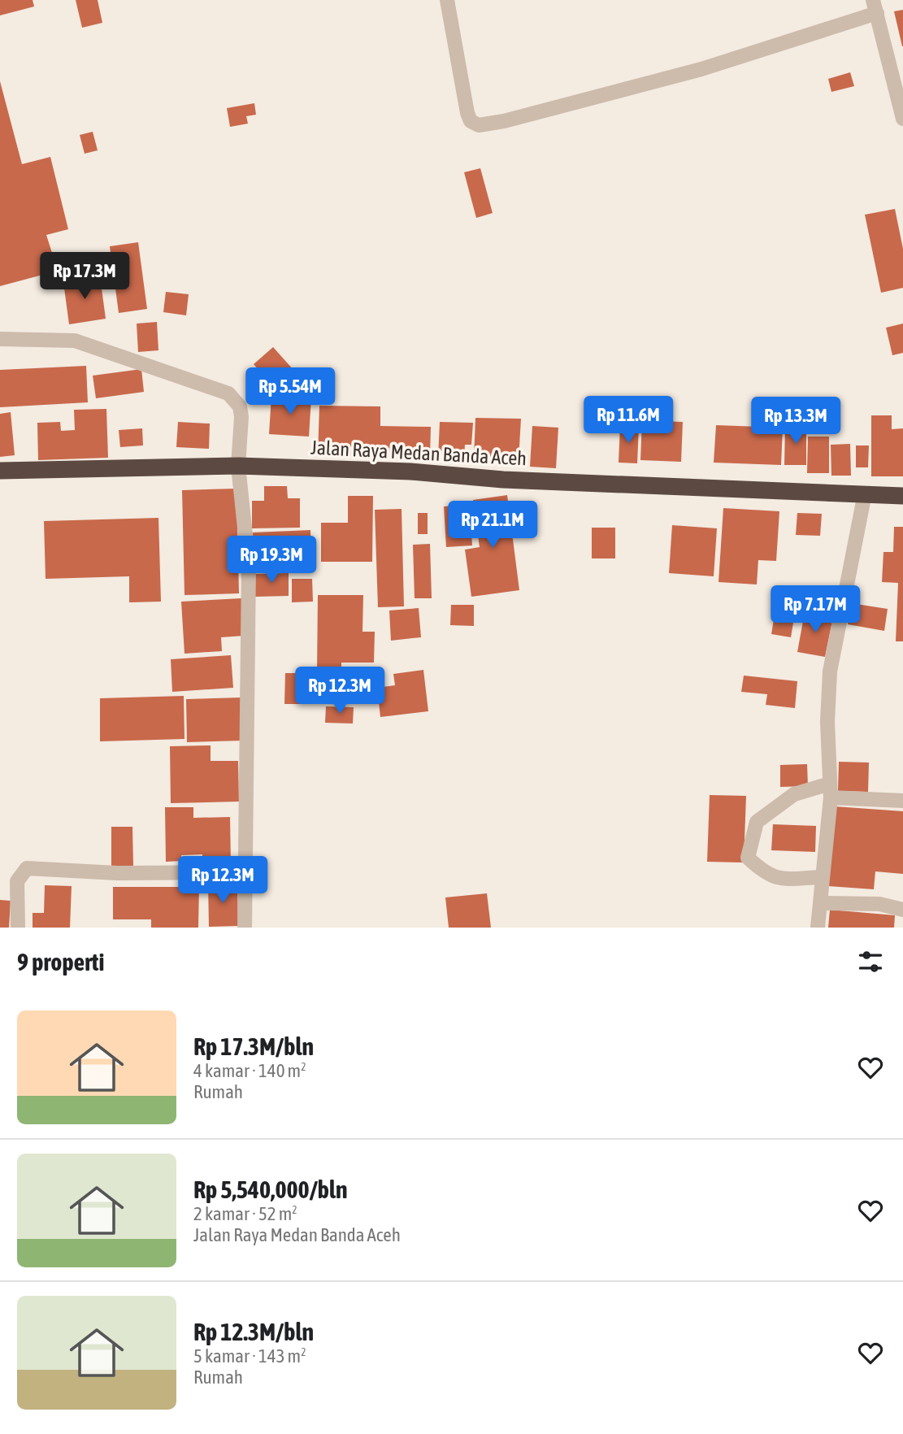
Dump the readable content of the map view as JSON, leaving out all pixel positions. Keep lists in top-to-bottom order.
{
  "streets": {
    "highway": ["Jalan Raya Medan Banda Aceh"]
  },
  "page": {
    "price": [
      "Rp 17.3M",
      "Rp 5.54M",
      "Rp 11.6M",
      "Rp 13.3M",
      "Rp 21.1M",
      "Rp 19.3M",
      "Rp 7.17M",
      "Rp 12.3M",
      "Rp 12.3M"
    ],
    "heading": "9 properti",
    "list": [
      {
        "name": "Rp 17.3M/bln",
        "note": "4 kamar · 140 m² · Rumah"
      },
      {
        "name": "Rp 5,540,000/bln",
        "note": "2 kamar · 52 m² · Jalan Raya Medan Banda Aceh"
      },
      {
        "name": "Rp 12.3M/bln",
        "note": "5 kamar · 143 m² · Rumah"
      }
    ]
  }
}
